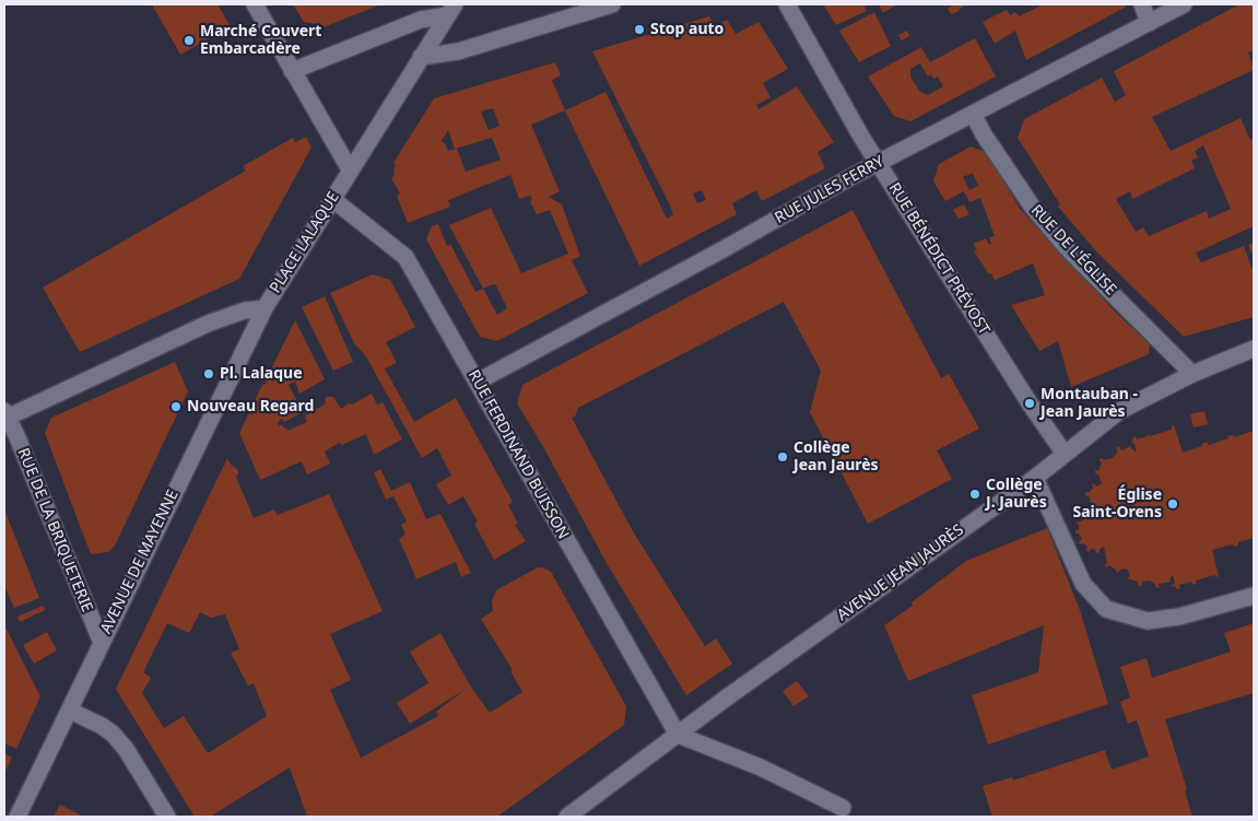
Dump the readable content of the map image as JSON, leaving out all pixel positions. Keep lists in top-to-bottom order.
{
  "streets": {
    "street": [
      "RUE JULES FERRY",
      "PLACE LALAQUE",
      "RUE DE L'ÉGLISE",
      "RUE BÉNÉDICT PRÉVOST",
      "RUE FERDINAND BUISSON",
      "RUE DE LA BRIQUETERIE",
      "AVENUE DE MAYENNE",
      "AVENUE JEAN JAURÈS"
    ]
  },
  "crossings": [
    ["RUE JULES FERRY", "RUE DE L'ÉGLISE"],
    ["RUE JULES FERRY", "RUE BÉNÉDICT PRÉVOST"],
    ["RUE JULES FERRY", "RUE FERDINAND BUISSON"],
    ["PLACE LALAQUE", "RUE FERDINAND BUISSON"],
    ["PLACE LALAQUE", "RUE DE LA BRIQUETERIE"],
    ["PLACE LALAQUE", "AVENUE DE MAYENNE"],
    ["RUE DE L'ÉGLISE", "AVENUE JEAN JAURÈS"],
    ["RUE BÉNÉDICT PRÉVOST", "AVENUE JEAN JAURÈS"],
    ["RUE FERDINAND BUISSON", "AVENUE JEAN JAURÈS"],
    ["RUE DE LA BRIQUETERIE", "AVENUE DE MAYENNE"]
  ],
  "places": [
    "Stop auto",
    "Marché Couvert Embarcadère",
    "Pl. Lalaque",
    "Montauban - Jean Jaurès",
    "Nouveau Regard",
    "Collège Jean Jaurès",
    "Collège J. Jaurès",
    "Église Saint-Orens"
  ]
}
